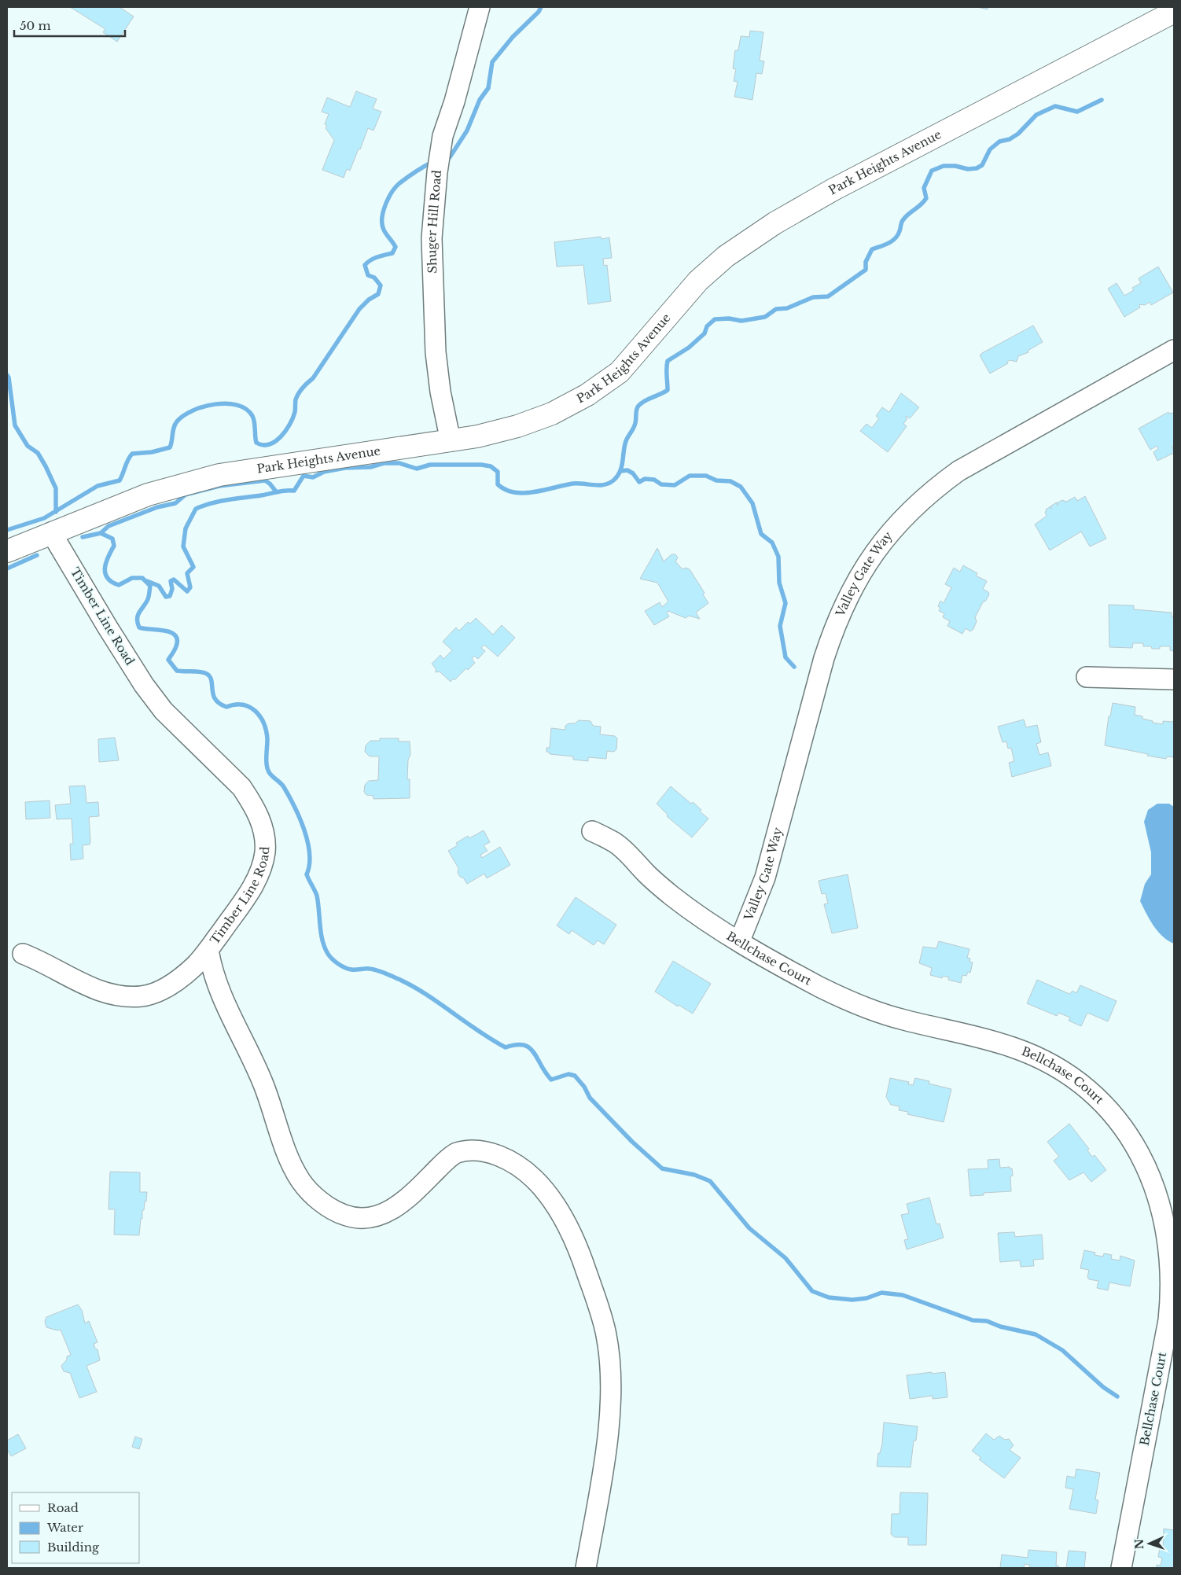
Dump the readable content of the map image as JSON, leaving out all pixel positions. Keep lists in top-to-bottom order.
{
  "streets": {
    "main road": ["Park Heights Avenue"],
    "street": [
      "Shuger Hill Road",
      "Valley Gate Way",
      "Timber Line Road",
      "Bellchase Court"
    ]
  },
  "crossings": [
    ["Park Heights Avenue", "Shuger Hill Road"],
    ["Park Heights Avenue", "Timber Line Road"],
    ["Valley Gate Way", "Bellchase Court"]
  ],
  "legend": ["Road", "Water", "Building"],
  "scale_bar": "50 m",
  "north": "left"
}
